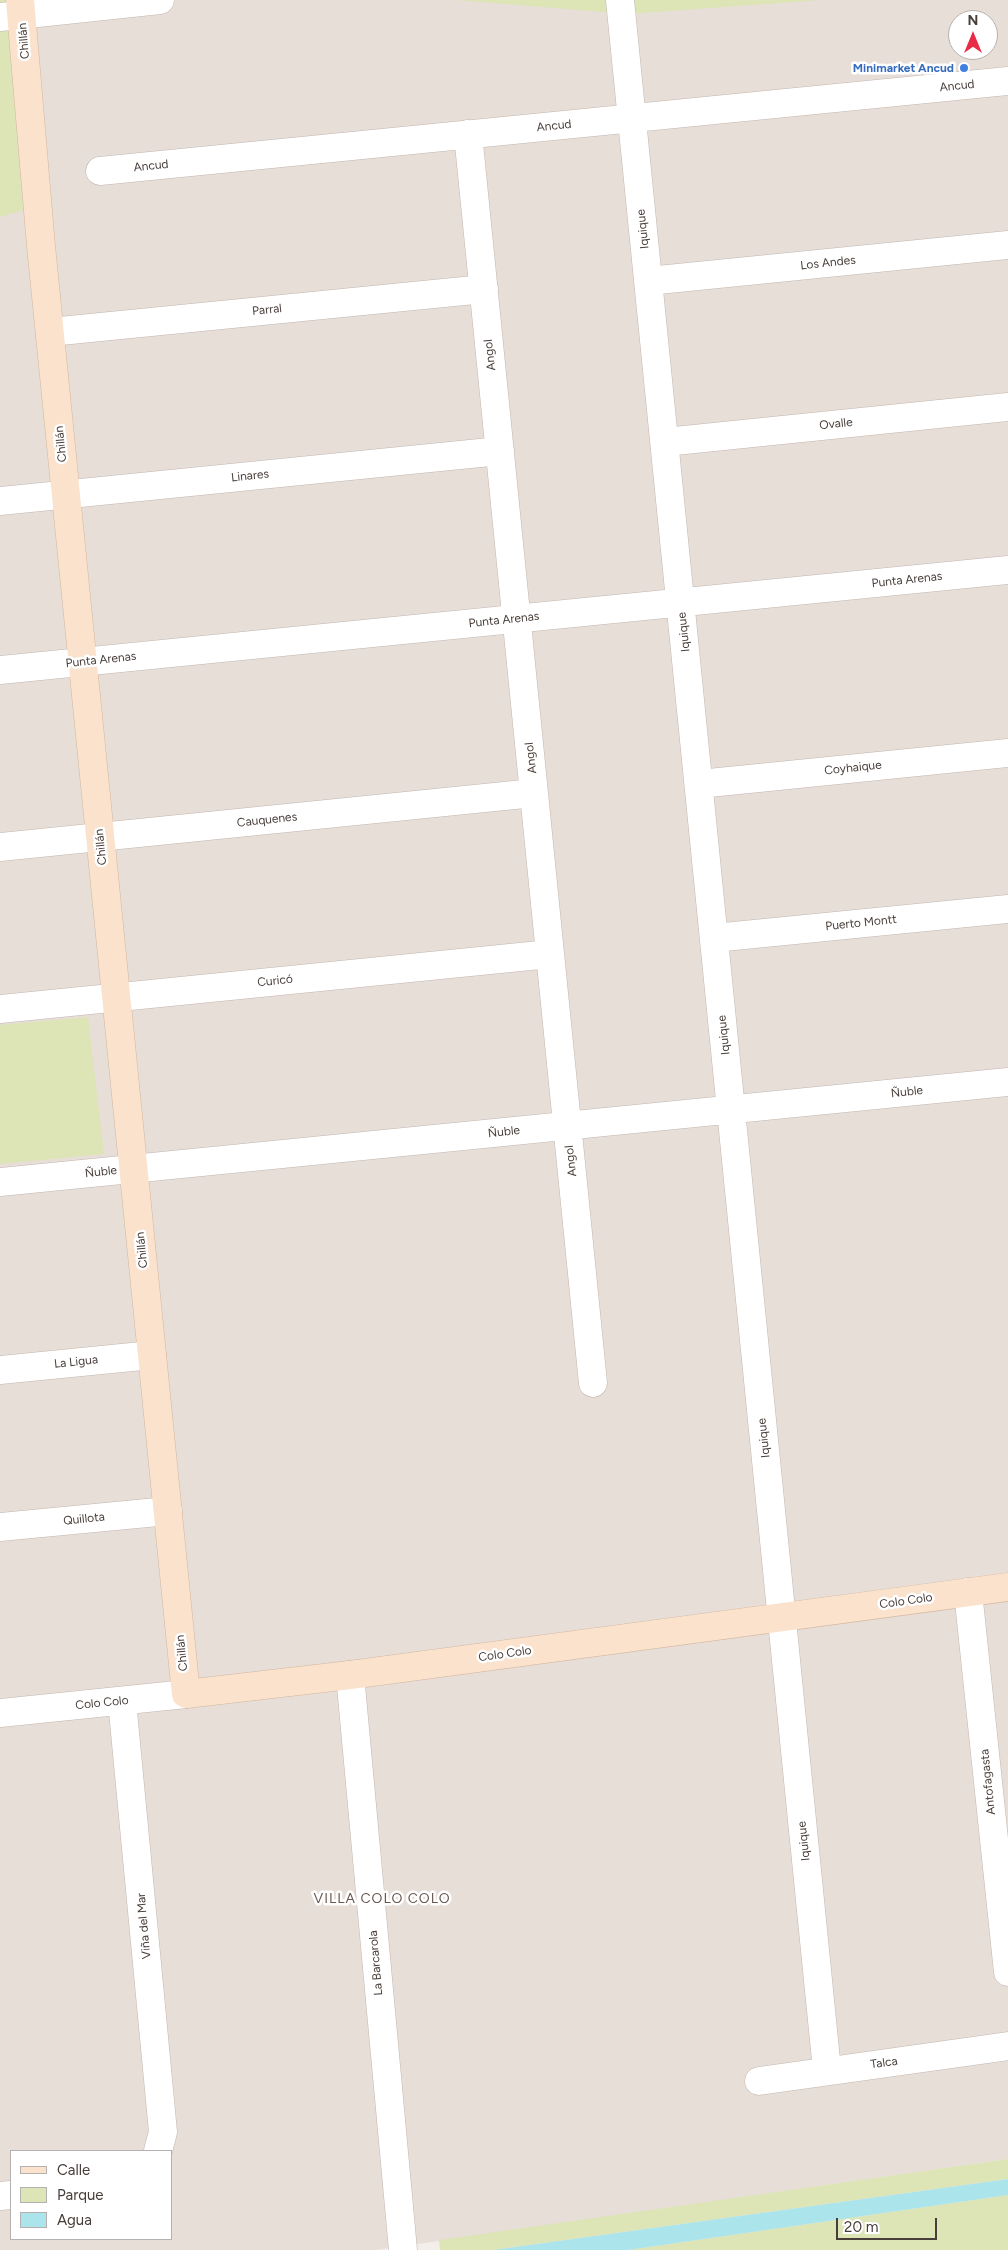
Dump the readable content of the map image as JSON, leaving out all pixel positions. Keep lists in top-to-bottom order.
{
  "streets": {
    "street": [
      "Chillán",
      "Ancud",
      "Iquique",
      "Los Andes",
      "Parral",
      "Angol",
      "Ovalle",
      "Linares",
      "Punta Arenas",
      "Coyhaique",
      "Cauquenes",
      "Puerto Montt",
      "Curicó",
      "Ñuble",
      "La Ligua",
      "Quillota",
      "Colo Colo",
      "Antofagasta",
      "Viña del Mar",
      "La Barcarola",
      "Talca"
    ]
  },
  "crossings": [
    ["Chillán", "Parral"],
    ["Chillán", "Linares"],
    ["Chillán", "Punta Arenas"],
    ["Chillán", "Cauquenes"],
    ["Chillán", "Curicó"],
    ["Chillán", "Ñuble"],
    ["Chillán", "La Ligua"],
    ["Chillán", "Quillota"],
    ["Chillán", "Colo Colo"],
    ["Ancud", "Iquique"],
    ["Ancud", "Angol"],
    ["Iquique", "Los Andes"],
    ["Iquique", "Ovalle"],
    ["Iquique", "Punta Arenas"],
    ["Iquique", "Coyhaique"],
    ["Iquique", "Puerto Montt"],
    ["Iquique", "Ñuble"],
    ["Iquique", "Colo Colo"],
    ["Iquique", "Talca"],
    ["Parral", "Angol"],
    ["Angol", "Linares"],
    ["Angol", "Punta Arenas"],
    ["Angol", "Cauquenes"],
    ["Angol", "Curicó"],
    ["Angol", "Ñuble"],
    ["Colo Colo", "Antofagasta"],
    ["Colo Colo", "Viña del Mar"],
    ["Colo Colo", "La Barcarola"]
  ],
  "districts": ["VILLA COLO COLO"],
  "places": ["Minimarket Ancud"],
  "legend": ["Calle", "Parque", "Agua"],
  "scale_bar": "20 m",
  "north": "top"
}
